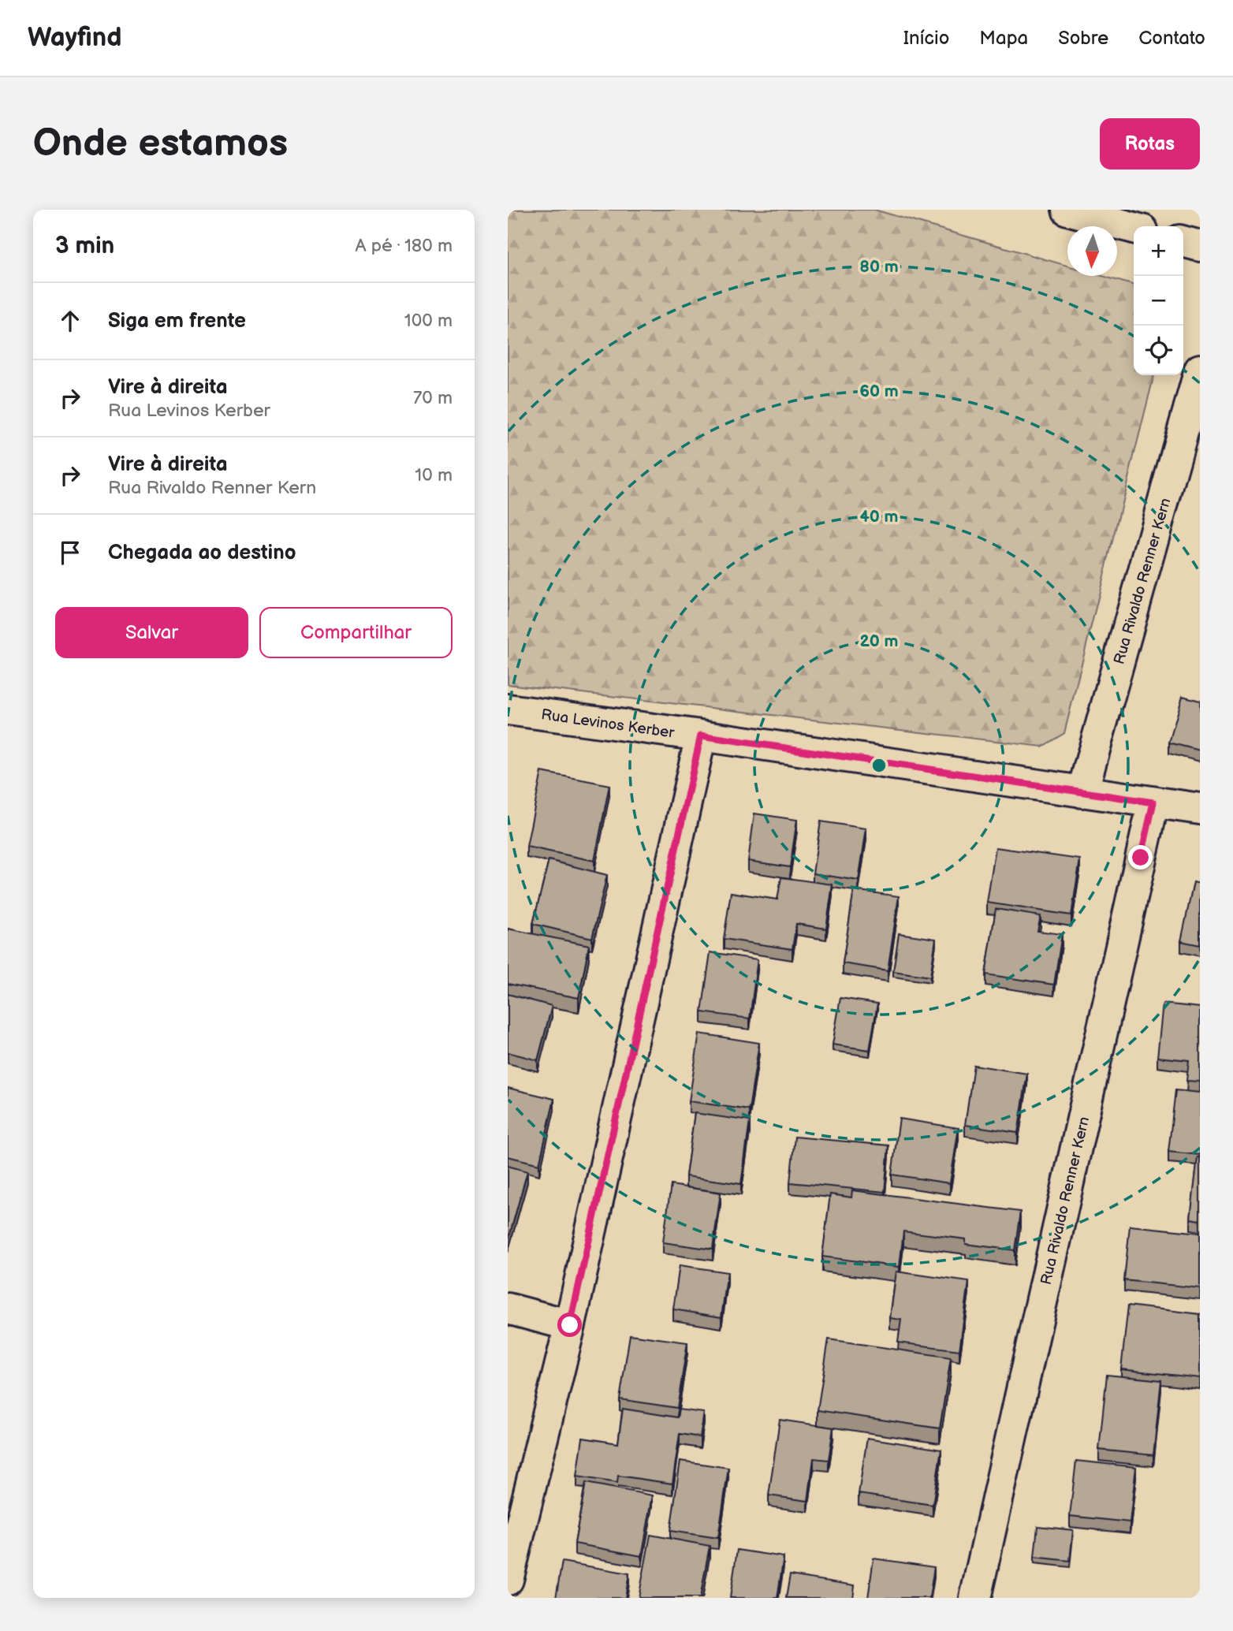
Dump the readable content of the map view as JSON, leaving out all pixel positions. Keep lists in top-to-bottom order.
{
  "streets": {
    "street": ["Rua Rivaldo Renner Kern", "Rua Levinos Kerber"]
  },
  "crossings": [
    ["Rua Rivaldo Renner Kern", "Rua Levinos Kerber"]
  ],
  "north": "bottom",
  "page": {
    "header": "Wayfind",
    "nav": [
      "Início",
      "Mapa",
      "Sobre",
      "Contato"
    ],
    "buttons": [
      "Rotas",
      ["Salvar", "Compartilhar"]
    ],
    "title": "Onde estamos",
    "heading": ["3 min", "A pé · 180 m"],
    "map_buttons": ["+", "−"],
    "list": [
      ["Siga em frente", "100 m"],
      ["Vire à direita", "Rua Levinos Kerber", "70 m"],
      ["Vire à direita", "Rua Rivaldo Renner Kern", "10 m"],
      "Chegada ao destino"
    ]
  },
  "rings": [
    "80 m",
    "60 m",
    "40 m",
    "20 m"
  ]
}
